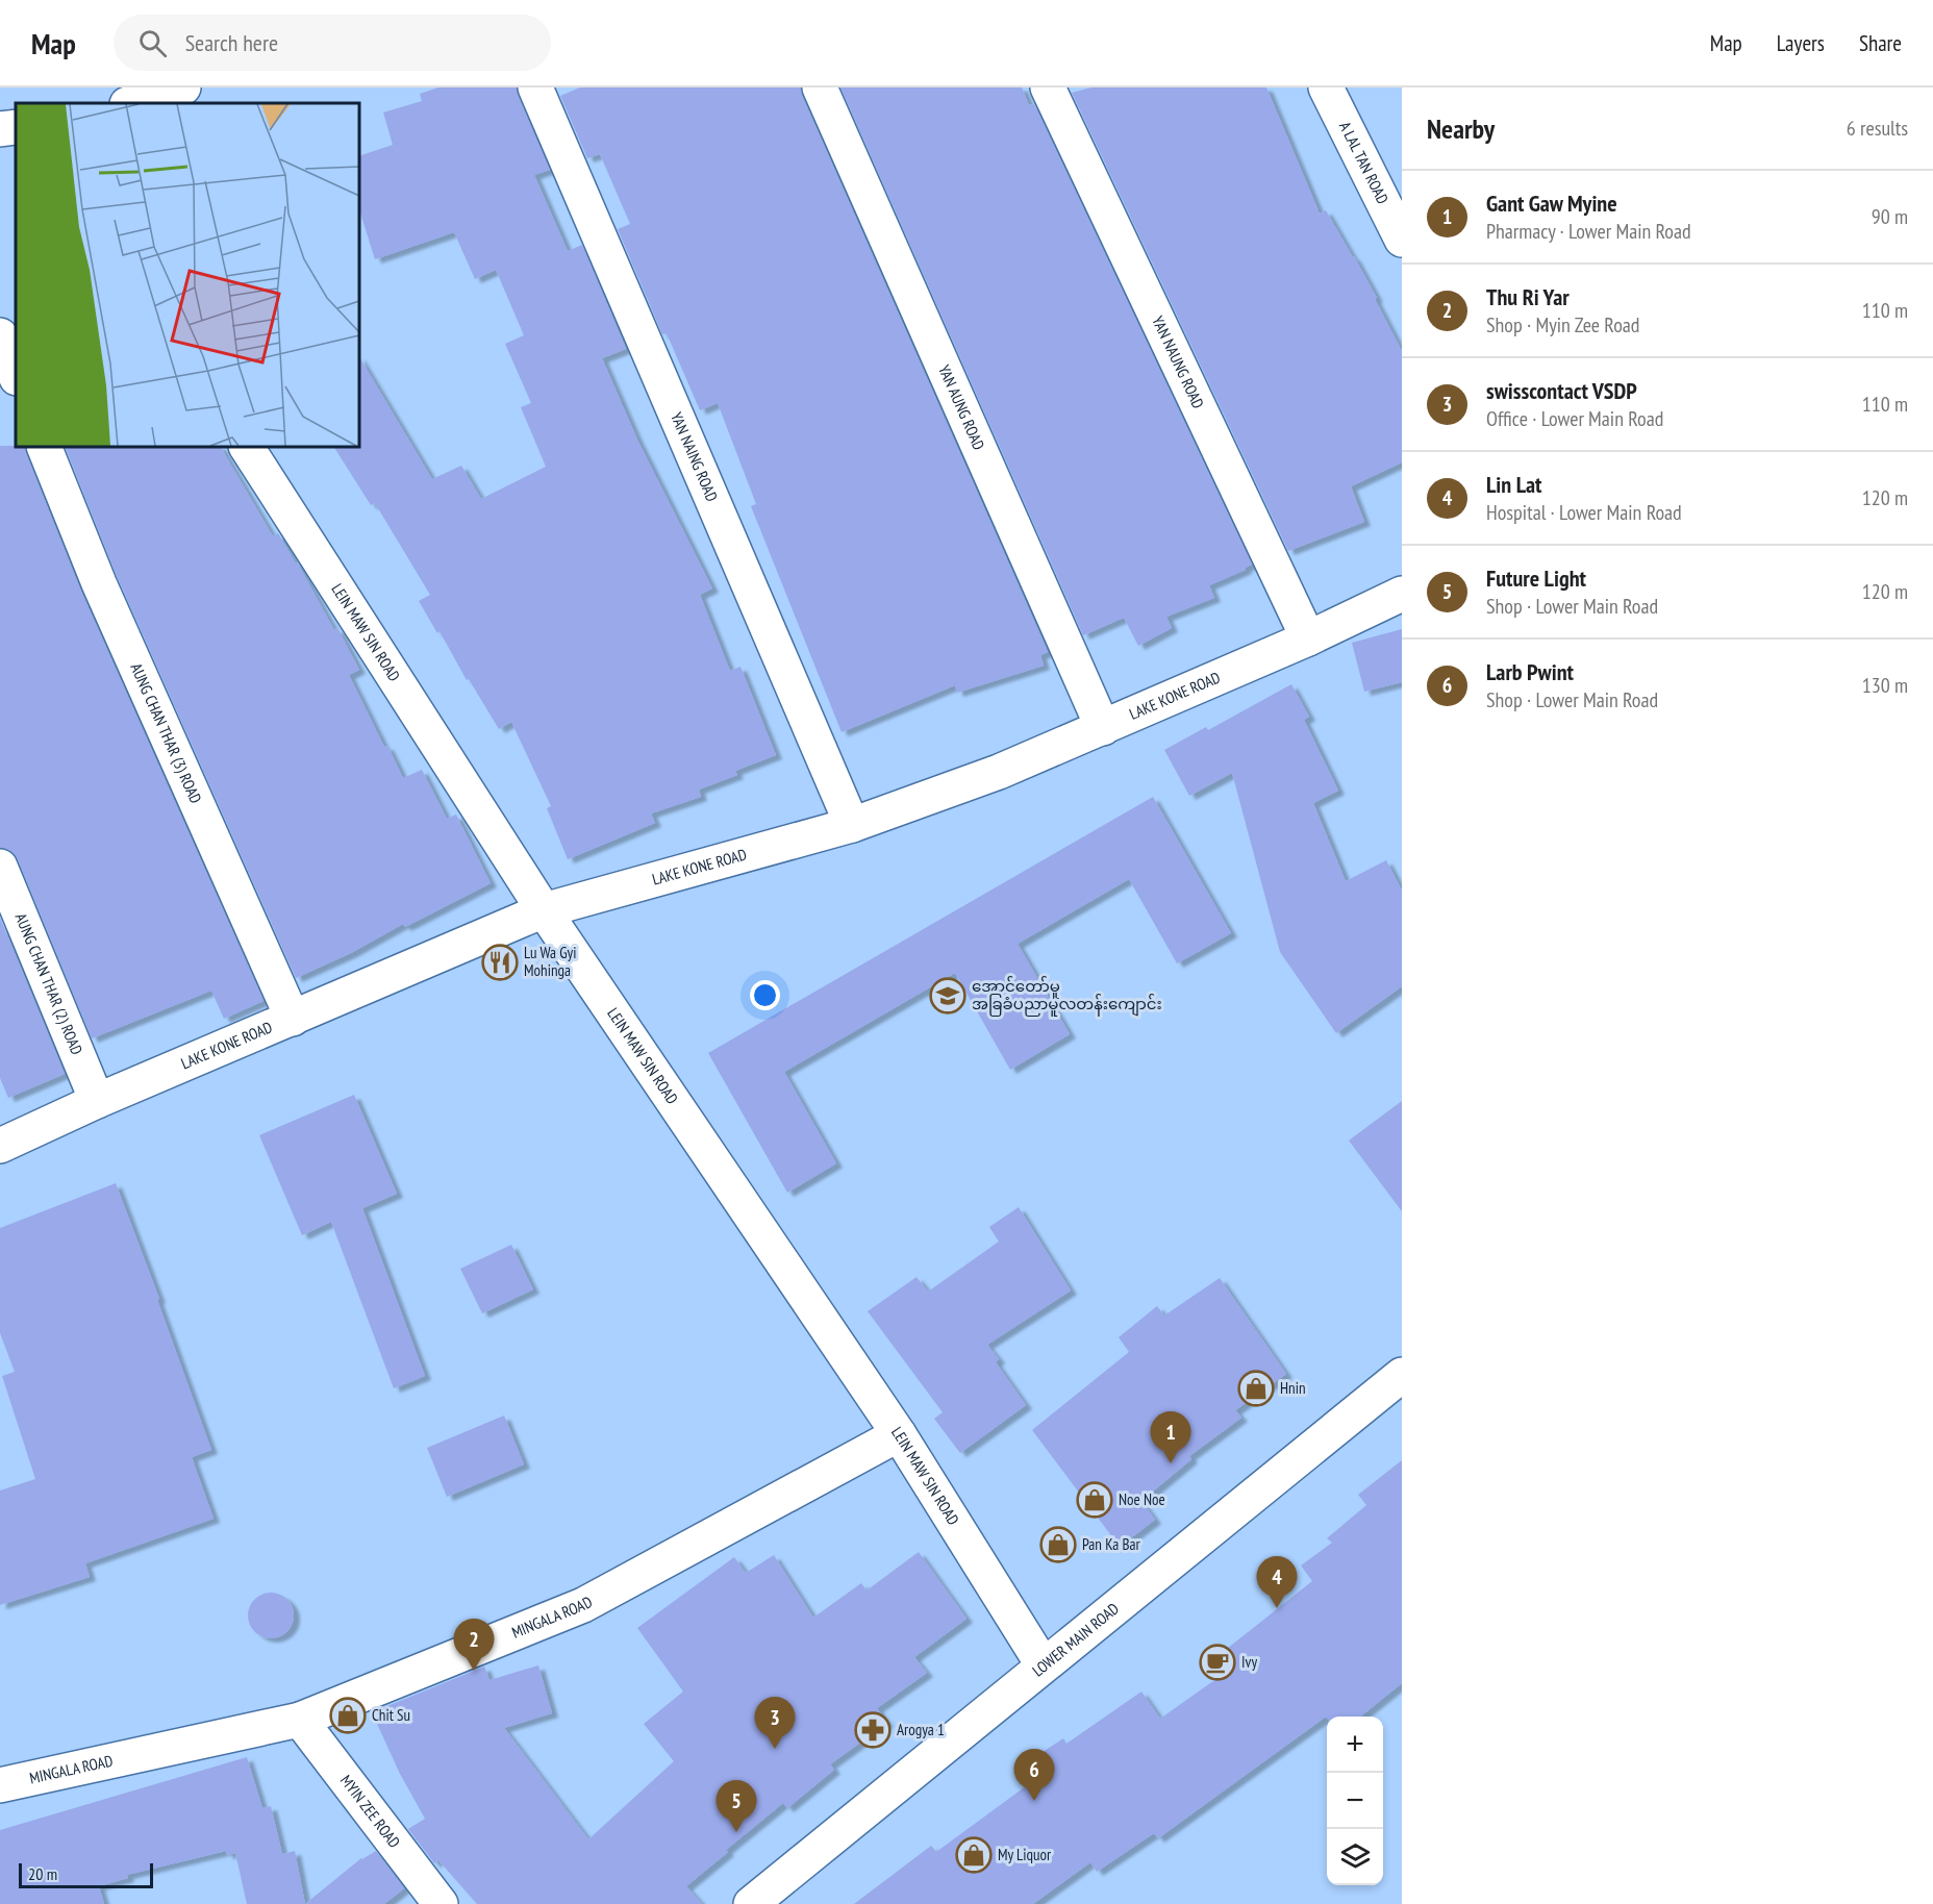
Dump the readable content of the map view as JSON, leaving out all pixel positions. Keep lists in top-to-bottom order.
{
  "streets": {
    "street": [
      "A LAL TAN ROAD",
      "YAN NAUNG ROAD",
      "YAN AUNG ROAD",
      "YAN NAING ROAD",
      "LEIN MAW SIN ROAD",
      "LAKE KONE ROAD",
      "AUNG CHAN THAR (3) ROAD",
      "AUNG CHAN THAR (2) ROAD",
      "MINGALA ROAD",
      "LOWER MAIN ROAD",
      "MYIN ZEE ROAD"
    ]
  },
  "crossings": [
    ["YAN NAUNG ROAD", "LAKE KONE ROAD"],
    ["YAN AUNG ROAD", "LAKE KONE ROAD"],
    ["YAN NAING ROAD", "LAKE KONE ROAD"],
    ["LEIN MAW SIN ROAD", "LAKE KONE ROAD"],
    ["LEIN MAW SIN ROAD", "MINGALA ROAD"],
    ["LEIN MAW SIN ROAD", "LOWER MAIN ROAD"],
    ["LAKE KONE ROAD", "AUNG CHAN THAR (3) ROAD"],
    ["LAKE KONE ROAD", "AUNG CHAN THAR (2) ROAD"],
    ["MINGALA ROAD", "MYIN ZEE ROAD"]
  ],
  "places": {
    "restaurant": ["Lu Wa Gyi Mohinga"],
    "school or university": ["အောင်တော်မူ အခြခံပညာမူလတန်းကျောင်း"],
    "shop": [
      "Hnin",
      "Noe Noe",
      "Pan Ka Bar",
      "Chit Su",
      "My Liquor"
    ],
    "cafe": ["Ivy"],
    "pharmacy": ["Arogya 1"]
  },
  "scale_bar": "20 m",
  "page": {
    "header": "Map",
    "search": "Search here",
    "nav": ["Map", "Layers", "Share"],
    "heading": ["Nearby", "6 results"],
    "list": [
      {
        "mark": "1",
        "name": "Gant Gaw Myine",
        "note": "Pharmacy · Lower Main Road",
        "value": "90 m"
      },
      {
        "mark": "2",
        "name": "Thu Ri Yar",
        "note": "Shop · Myin Zee Road",
        "value": "110 m"
      },
      {
        "mark": "3",
        "name": "swisscontact VSDP",
        "note": "Office · Lower Main Road",
        "value": "110 m"
      },
      {
        "mark": "4",
        "name": "Lin Lat",
        "note": "Hospital · Lower Main Road",
        "value": "120 m"
      },
      {
        "mark": "5",
        "name": "Future Light",
        "note": "Shop · Lower Main Road",
        "value": "120 m"
      },
      {
        "mark": "6",
        "name": "Larb Pwint",
        "note": "Shop · Lower Main Road",
        "value": "130 m"
      }
    ],
    "pins": [
      "1",
      "4",
      "2",
      "3",
      "6",
      "5"
    ],
    "map_buttons": ["+", "−"],
    "scale": "20 m"
  }
}
